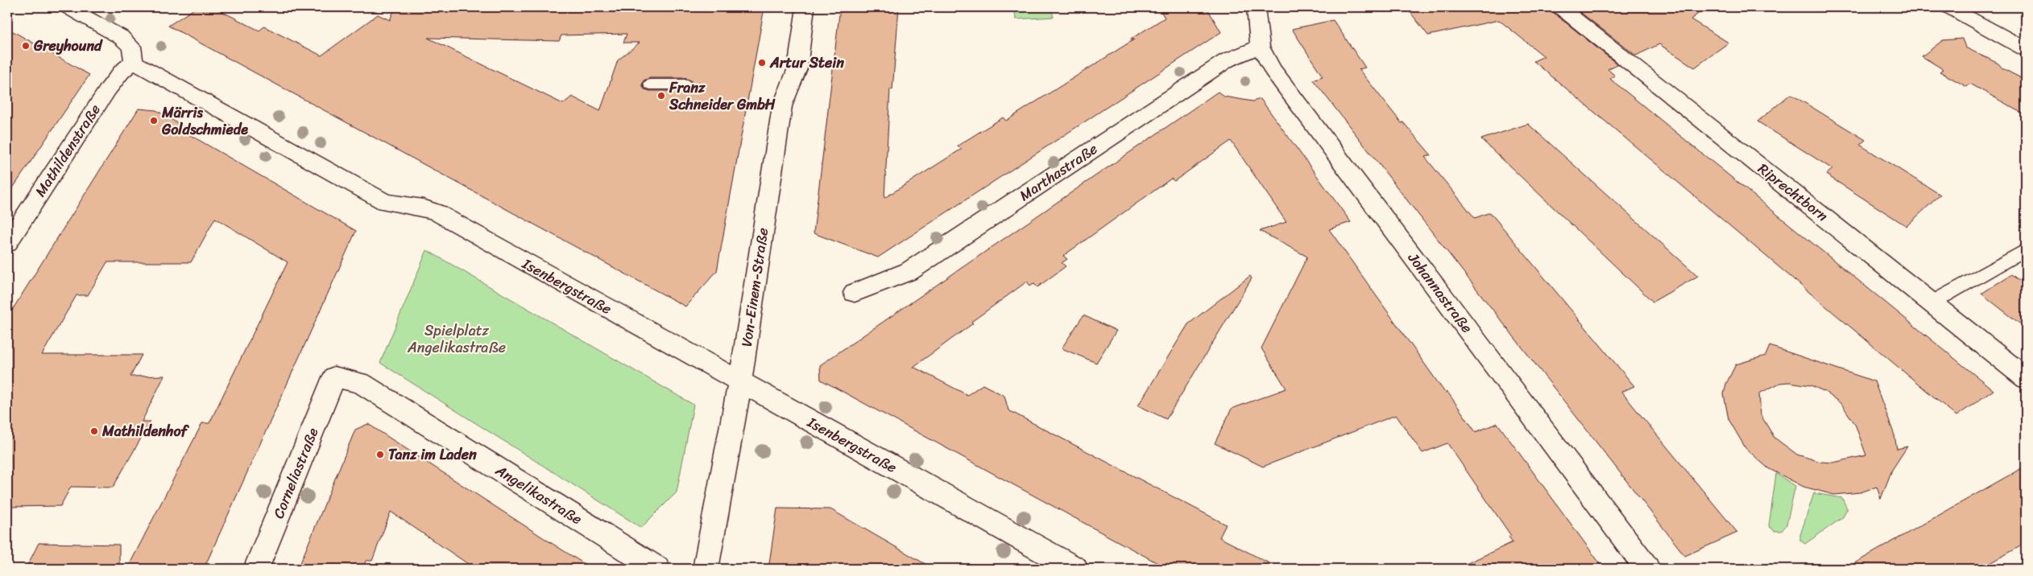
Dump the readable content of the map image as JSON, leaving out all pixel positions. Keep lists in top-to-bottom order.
{
  "streets": {
    "street": [
      "Mathildenstraße",
      "Marthastraße",
      "Riprechtborn",
      "Isenbergstraße",
      "Von-Einem-Straße",
      "Johannastraße",
      "Corneliastraße",
      "Angelikastraße"
    ]
  },
  "crossings": [
    ["Mathildenstraße", "Isenbergstraße"],
    ["Marthastraße", "Johannastraße"],
    ["Isenbergstraße", "Von-Einem-Straße"],
    ["Corneliastraße", "Angelikastraße"]
  ],
  "parks": ["Spielplatz Angelikastraße"],
  "places": [
    "Greyhound",
    "Artur Stein",
    "Franz Schneider GmbH",
    "Märris Goldschmiede",
    "Mathildenhof",
    "Tanz im Laden"
  ]
}
